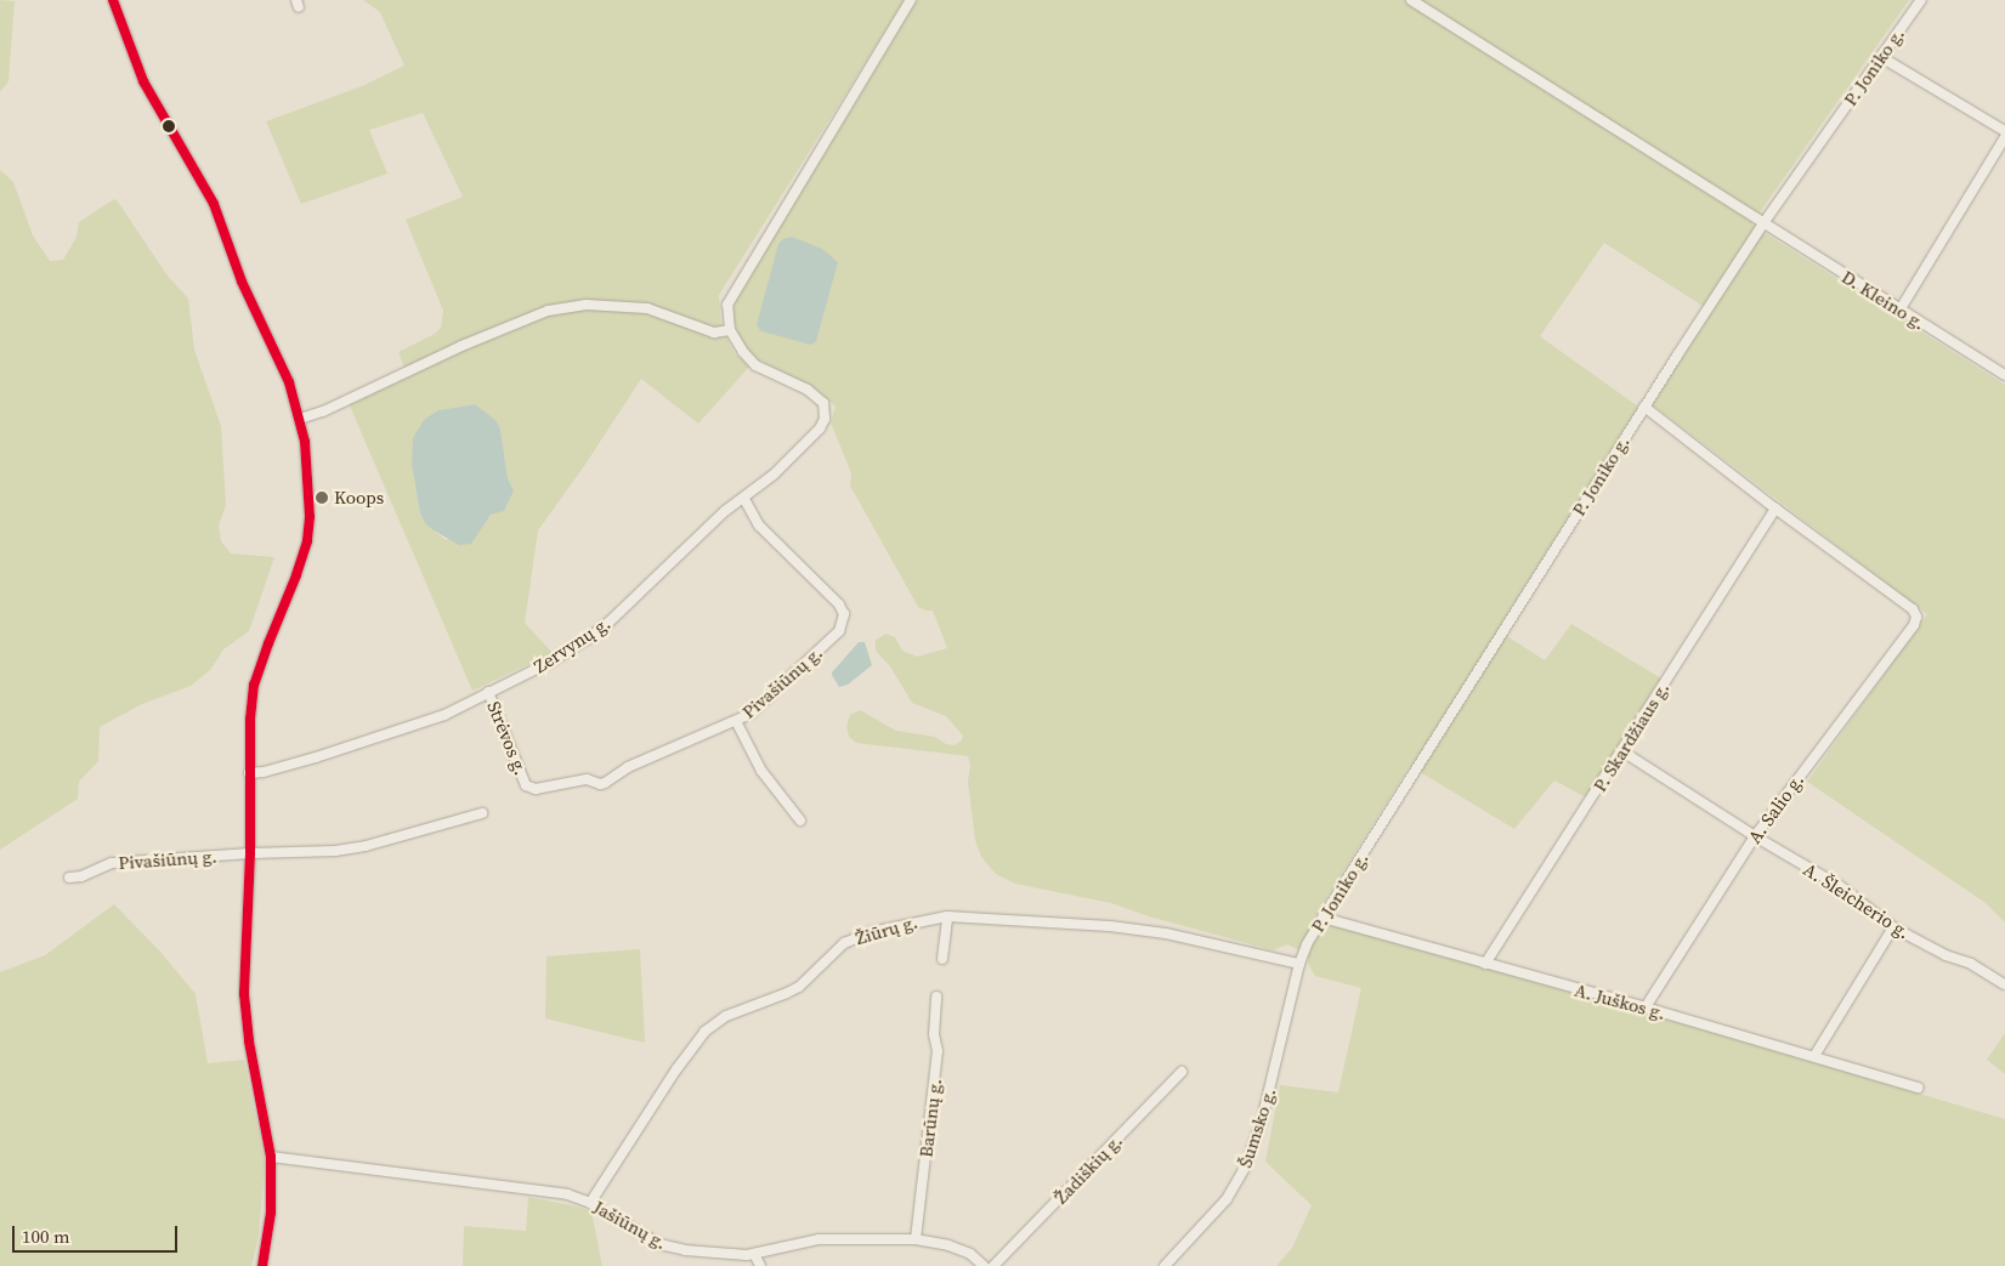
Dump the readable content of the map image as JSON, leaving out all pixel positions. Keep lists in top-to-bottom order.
{
  "streets": {
    "street": [
      "P. Joniko g.",
      "D. Kleino g.",
      "Zervynų g.",
      "Pivašiūnų g.",
      "P. Skardžiaus g.",
      "Strėvos g.",
      "A. Salio g.",
      "A. Šleicherio g.",
      "Žiūrų g.",
      "A. Juškos g.",
      "Barūnų g.",
      "Šumsko g.",
      "Žadiškių g.",
      "Jašiūnų g."
    ]
  },
  "crossings": [
    ["P. Joniko g.", "D. Kleino g."],
    ["P. Joniko g.", "Žiūrų g."],
    ["P. Joniko g.", "A. Juškos g."],
    ["P. Joniko g.", "Šumsko g."],
    ["Zervynų g.", "Pivašiūnų g."],
    ["Zervynų g.", "Strėvos g."],
    ["Pivašiūnų g.", "Strėvos g."],
    ["P. Skardžiaus g.", "A. Salio g."],
    ["P. Skardžiaus g.", "A. Šleicherio g."],
    ["P. Skardžiaus g.", "A. Juškos g."],
    ["A. Salio g.", "A. Šleicherio g."],
    ["A. Salio g.", "A. Juškos g."],
    ["Žiūrų g.", "Šumsko g."],
    ["Žiūrų g.", "Jašiūnų g."],
    ["Barūnų g.", "Jašiūnų g."]
  ],
  "places": ["Koops"],
  "scale_bar": "100 m"
}
